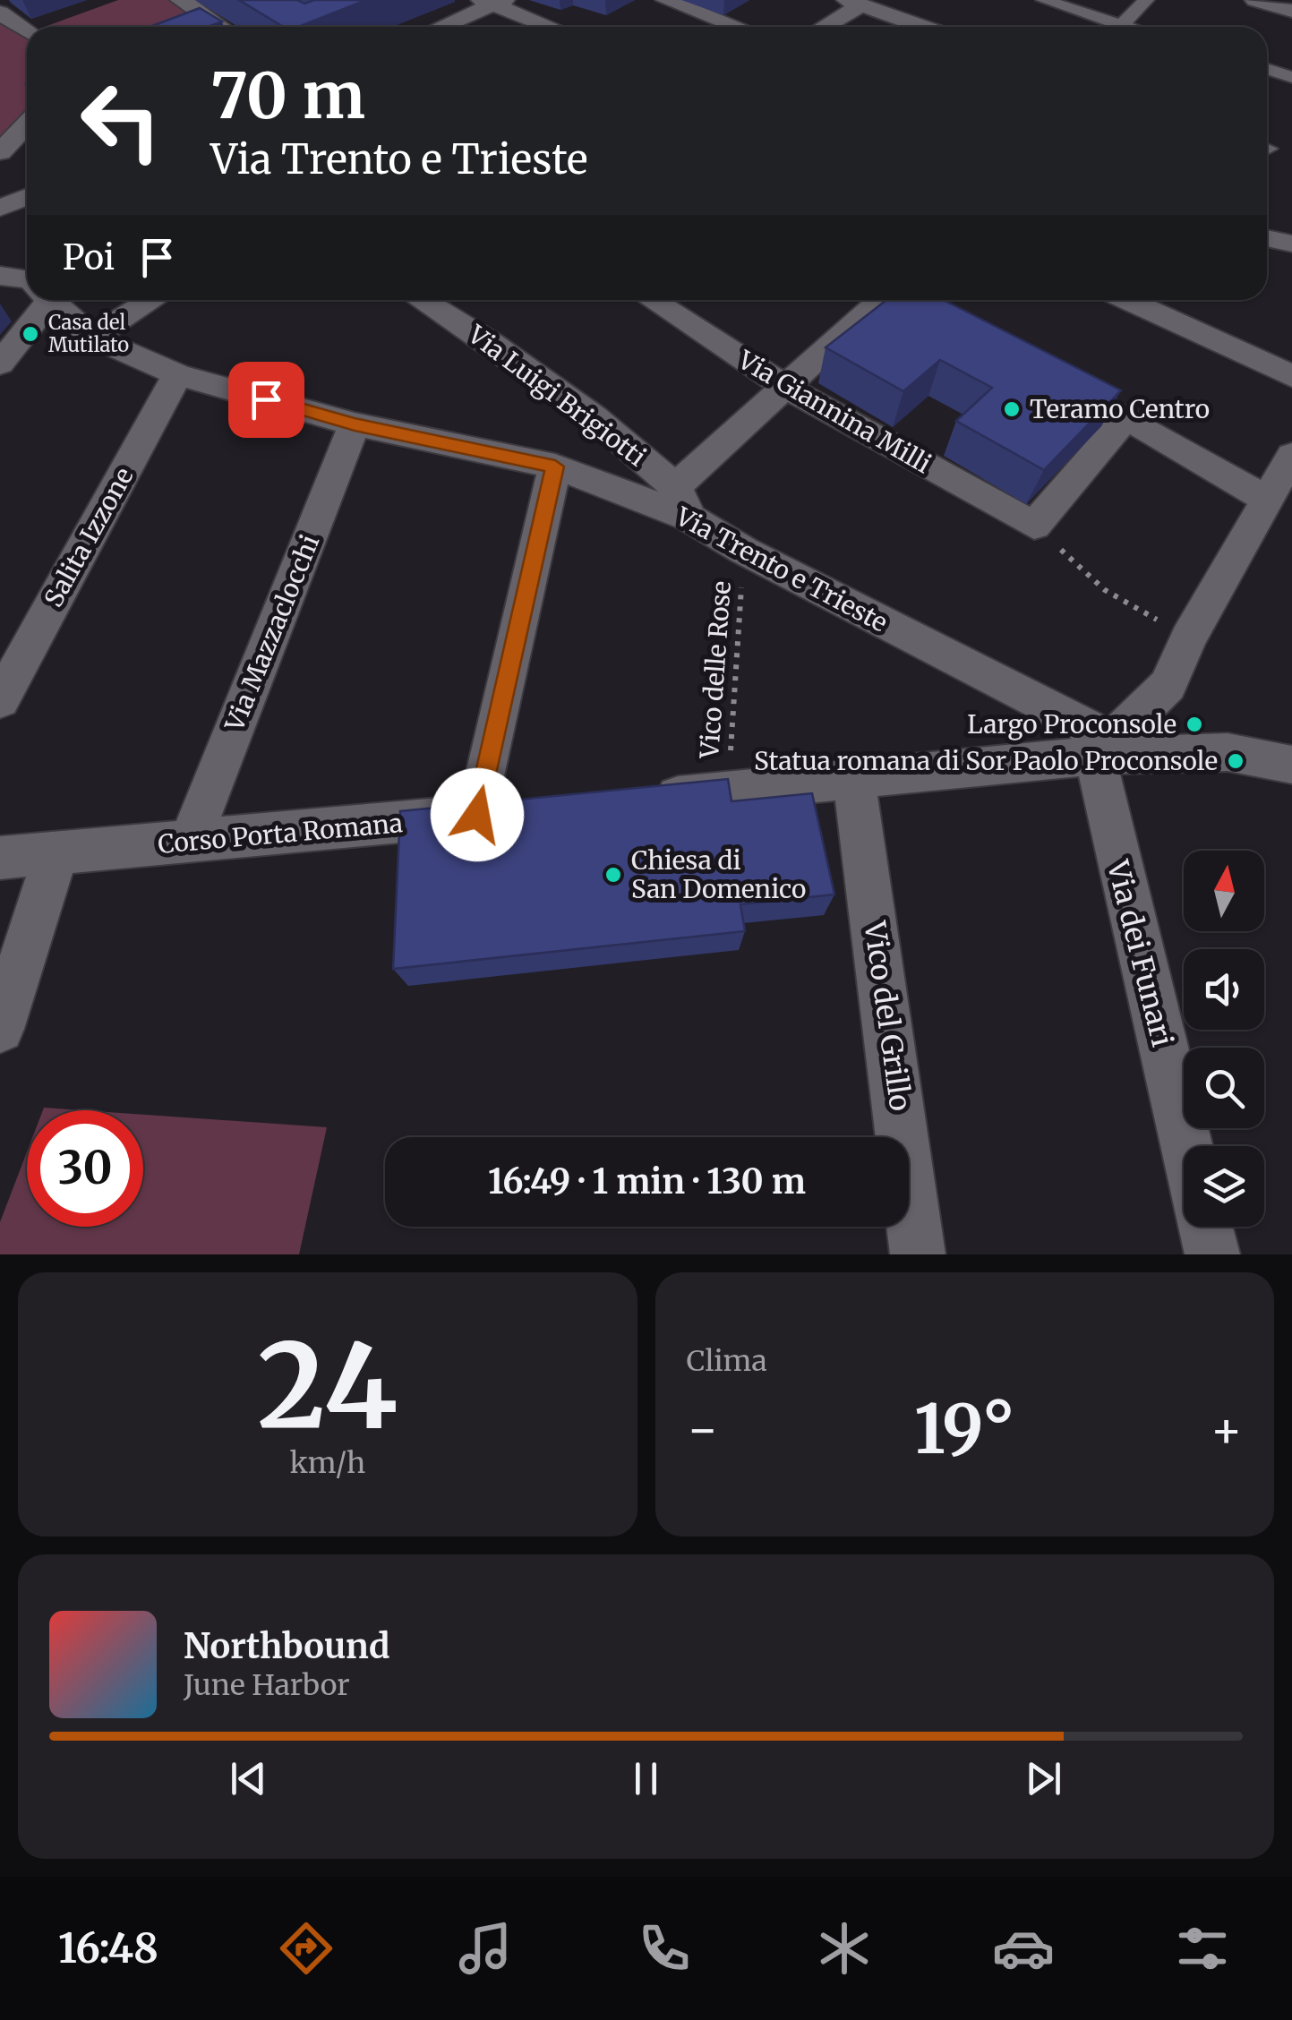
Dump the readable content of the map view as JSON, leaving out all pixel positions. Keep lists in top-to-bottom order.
{
  "streets": {
    "street": [
      "Via Luigi Brigiotti",
      "Via Giannina Milli",
      "Salita Izzone",
      "Via Trento e Trieste",
      "Via Mazzaclocchi",
      "Corso Porta Romana",
      "Via dei Funari",
      "Vico del Grillo"
    ],
    "path": ["Vico delle Rose"]
  },
  "crossings": [
    ["Via Luigi Brigiotti", "Via Trento e Trieste"],
    ["Salita Izzone", "Via Trento e Trieste"],
    ["Via Trento e Trieste", "Via Mazzaclocchi"],
    ["Via Trento e Trieste", "Vico delle Rose"],
    ["Via Trento e Trieste", "Corso Porta Romana"],
    ["Via Trento e Trieste", "Via dei Funari"],
    ["Via Mazzaclocchi", "Corso Porta Romana"]
  ],
  "places": [
    "Casa del Mutilato",
    "Teramo Centro",
    "Largo Proconsole",
    "Statua romana di Sor Paolo Proconsole",
    "Chiesa di San Domenico"
  ],
  "north": "top",
  "page": {
    "turn": ["70 m", "Via Trento e Trieste"],
    "then": "Poi",
    "limit": "30",
    "trip": "16:49 · 1 min · 130 m",
    "tile": [
      ["24", "km/h"],
      "Clima"
    ],
    "heat": ["−", "19°", "+"],
    "song": ["Northbound", "June Harbor"],
    "tabs": "16:48"
  }
}
